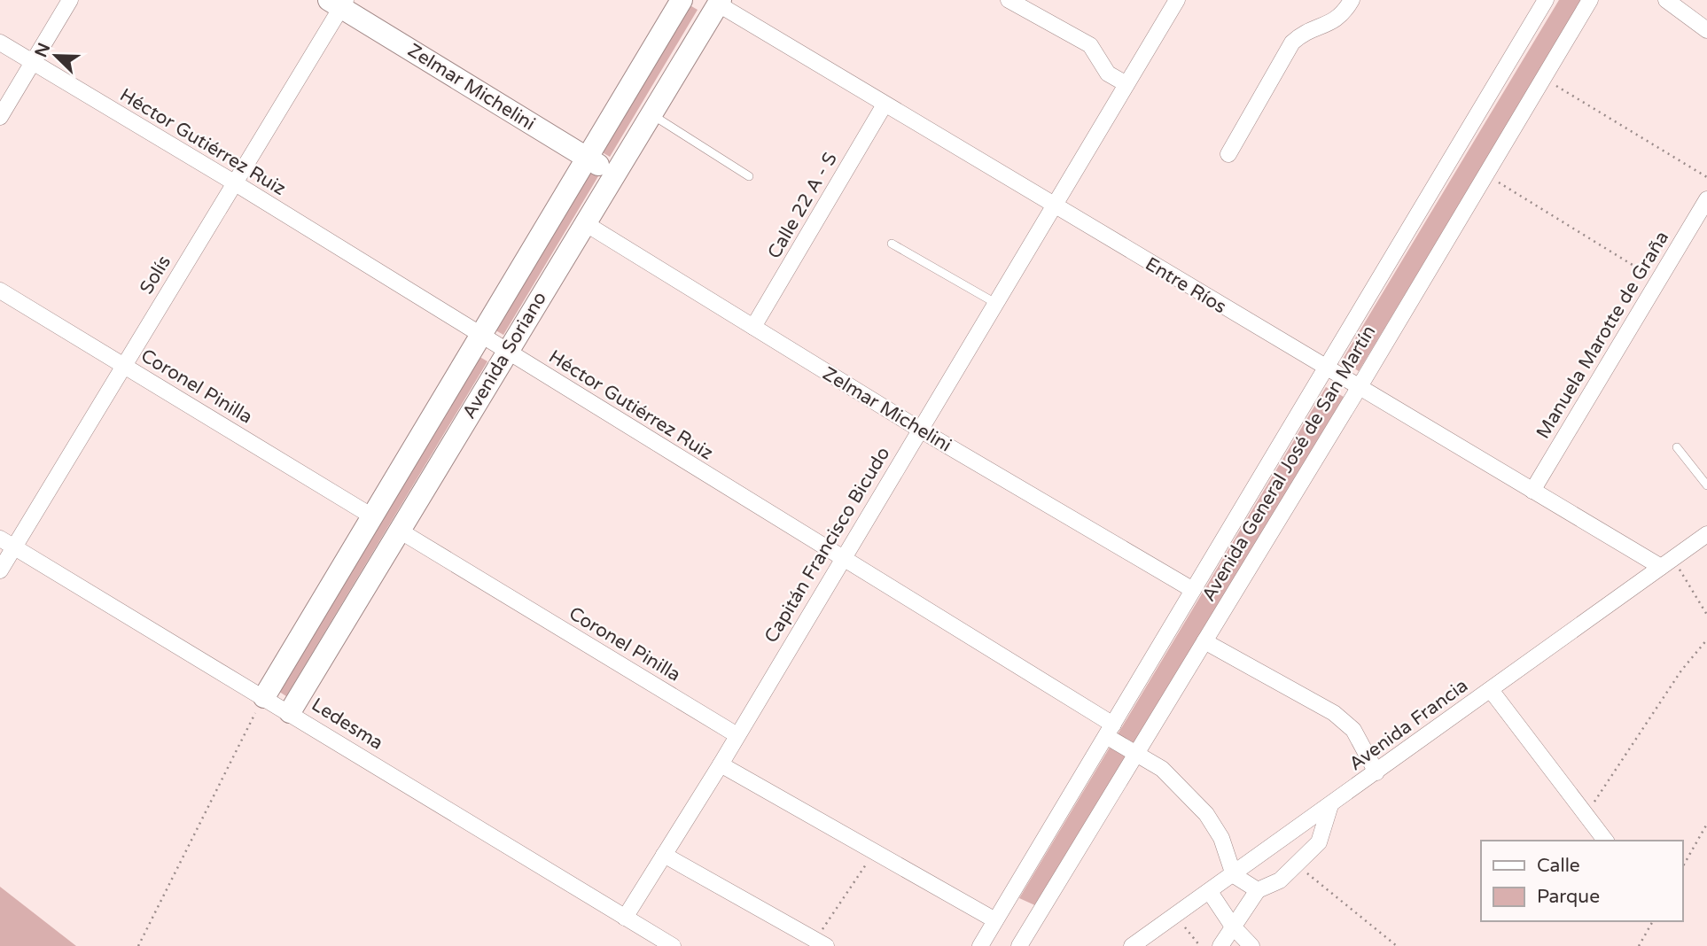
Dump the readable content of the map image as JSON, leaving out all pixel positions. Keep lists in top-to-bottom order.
{
  "streets": {
    "street": [
      "Zelmar Michelini",
      "Héctor Gutiérrez Ruiz",
      "Calle 22 A - S",
      "Solís",
      "Entre Ríos",
      "Manuela Marotte de Graña",
      "Avenida Soriano",
      "Coronel Pinilla",
      "Avenida General José de San Martín",
      "Capitán Francisco Bicudo",
      "Ledesma",
      "Avenida Francia"
    ]
  },
  "crossings": [
    ["Zelmar Michelini", "Calle 22 A - S"],
    ["Zelmar Michelini", "Solís"],
    ["Zelmar Michelini", "Avenida Soriano"],
    ["Zelmar Michelini", "Avenida General José de San Martín"],
    ["Zelmar Michelini", "Capitán Francisco Bicudo"],
    ["Héctor Gutiérrez Ruiz", "Solís"],
    ["Héctor Gutiérrez Ruiz", "Avenida Soriano"],
    ["Héctor Gutiérrez Ruiz", "Avenida General José de San Martín"],
    ["Héctor Gutiérrez Ruiz", "Capitán Francisco Bicudo"],
    ["Héctor Gutiérrez Ruiz", "Avenida Francia"],
    ["Calle 22 A - S", "Entre Ríos"],
    ["Solís", "Coronel Pinilla"],
    ["Solís", "Ledesma"],
    ["Entre Ríos", "Manuela Marotte de Graña"],
    ["Entre Ríos", "Avenida Soriano"],
    ["Entre Ríos", "Avenida General José de San Martín"],
    ["Entre Ríos", "Capitán Francisco Bicudo"],
    ["Entre Ríos", "Avenida Francia"],
    ["Avenida Soriano", "Coronel Pinilla"],
    ["Avenida Soriano", "Ledesma"],
    ["Coronel Pinilla", "Capitán Francisco Bicudo"],
    ["Capitán Francisco Bicudo", "Ledesma"]
  ],
  "legend": ["Calle", "Parque"],
  "north": "top left"
}
